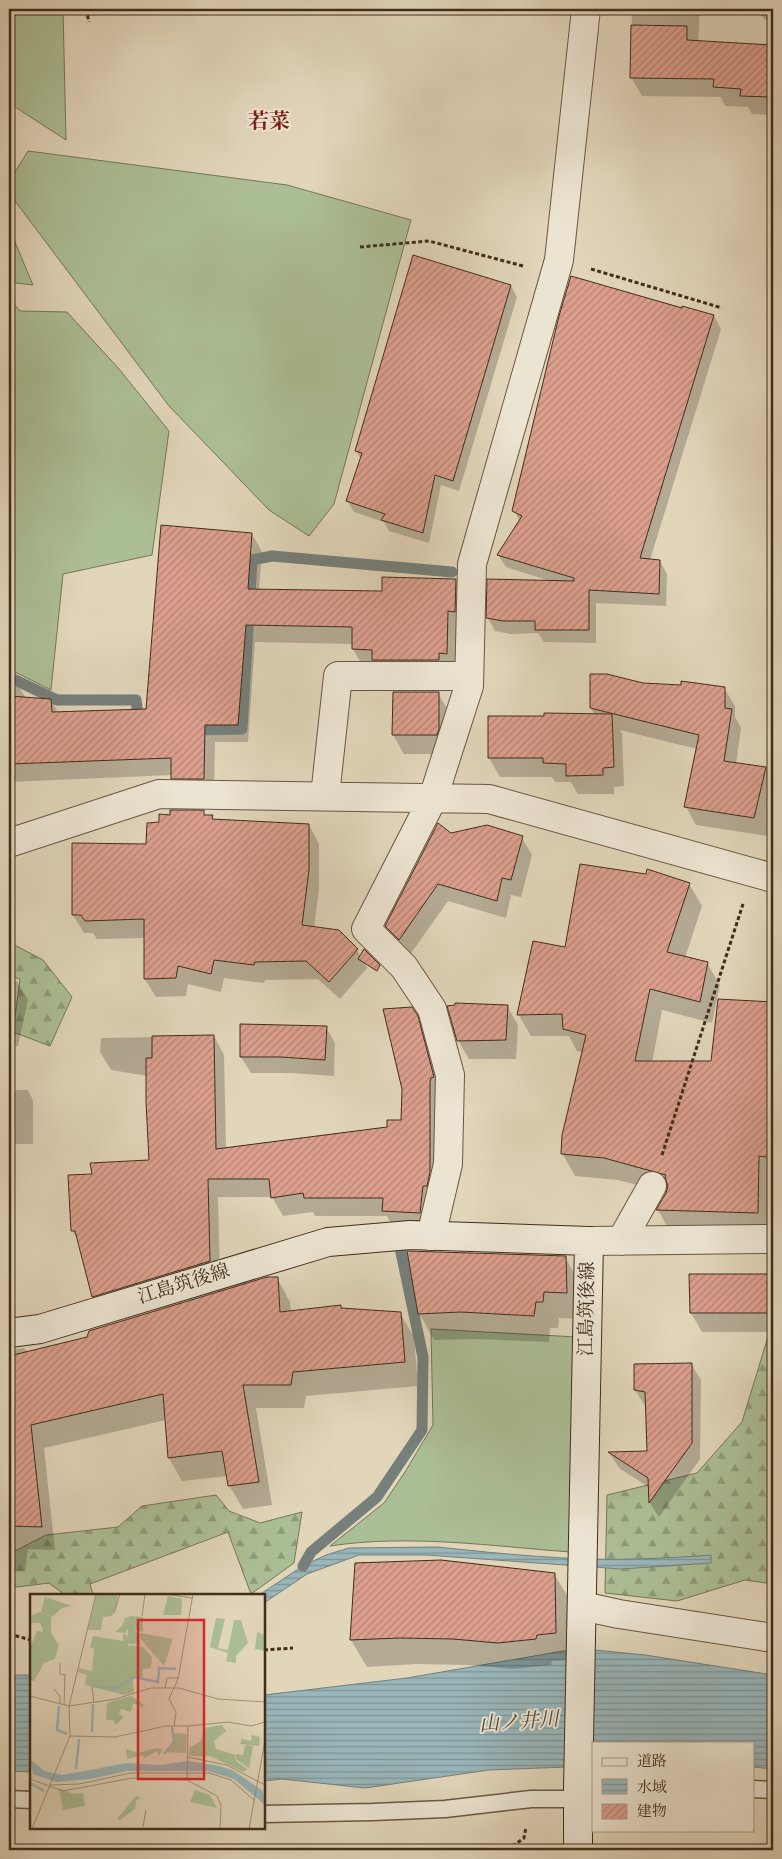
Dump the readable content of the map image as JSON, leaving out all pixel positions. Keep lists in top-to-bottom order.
{
  "streets": {
    "street": ["江島筑後線"]
  },
  "districts": ["若菜"],
  "water": ["山ノ井川"],
  "legend": ["道路", "水域", "建物"]
}
